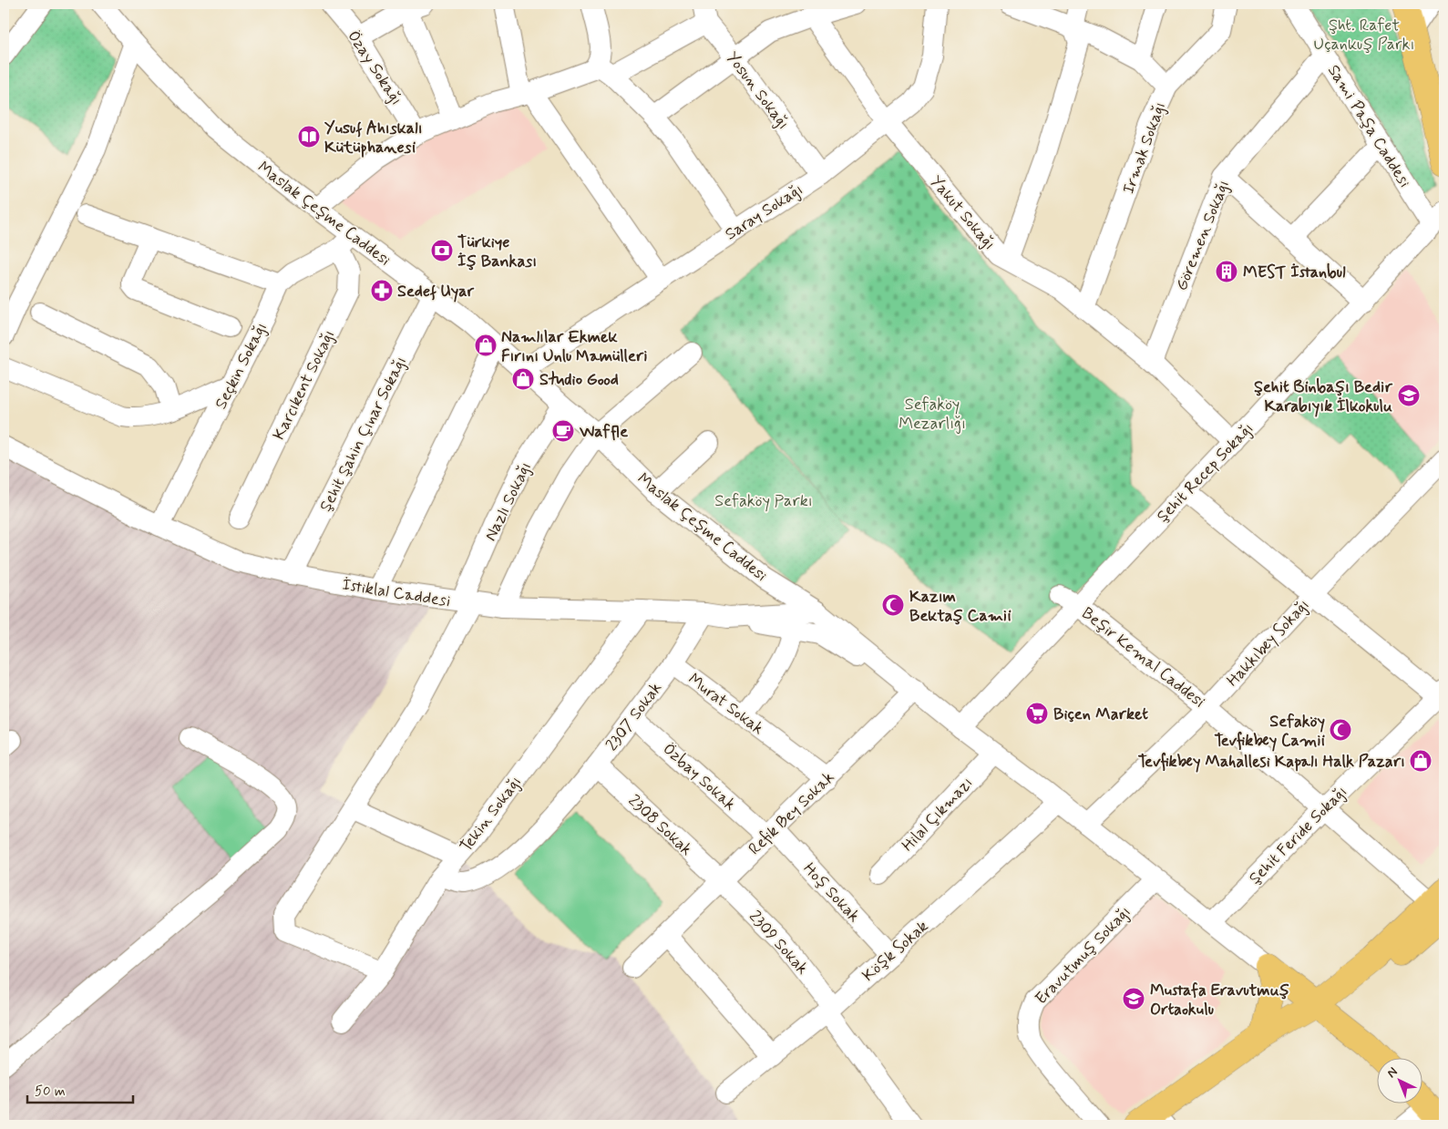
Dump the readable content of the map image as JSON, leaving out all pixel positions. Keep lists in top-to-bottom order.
{
  "streets": {
    "street": [
      "Özay Sokağı",
      "Yosun Sokağı",
      "Sami Paşa Caddesi",
      "Irmak Sokağı",
      "Saray Sokağı",
      "Yakut Sokağı",
      "Maslak Çeşme Caddesi",
      "Göremen Sokağı",
      "Seçkin Sokağı",
      "Karcıkent Sokağı",
      "Şehit Şahin Çınar Sokağı",
      "Şehit Recep Sokağı",
      "Nazlı Sokağı",
      "İstiklal Caddesi",
      "Hakkıbey Sokağı",
      "Beşir Kemal Caddesi",
      "Murat Sokak",
      "2307 Sokak",
      "Özbay Sokak",
      "Refik Bey Sokak",
      "Tekin Sokağı",
      "Hilal Çıkmazı",
      "2308 Sokak",
      "Şehit Feride Sokağı",
      "Hoş Sokak",
      "2309 Sokak",
      "Köşk Sokak",
      "Eravutmuş Sokağı"
    ]
  },
  "crossings": [
    ["Yosun Sokağı", "Saray Sokağı"],
    ["Sami Paşa Caddesi", "Göremen Sokağı"],
    ["Sami Paşa Caddesi", "Şehit Recep Sokağı"],
    ["Irmak Sokağı", "Yakut Sokağı"],
    ["Saray Sokağı", "Yakut Sokağı"],
    ["Saray Sokağı", "Maslak Çeşme Caddesi"],
    ["Yakut Sokağı", "Göremen Sokağı"],
    ["Yakut Sokağı", "Şehit Recep Sokağı"],
    ["Maslak Çeşme Caddesi", "Seçkin Sokağı"],
    ["Maslak Çeşme Caddesi", "Karcıkent Sokağı"],
    ["Maslak Çeşme Caddesi", "Şehit Şahin Çınar Sokağı"],
    ["Maslak Çeşme Caddesi", "Nazlı Sokağı"],
    ["Maslak Çeşme Caddesi", "İstiklal Caddesi"],
    ["Maslak Çeşme Caddesi", "Refik Bey Sokak"],
    ["Seçkin Sokağı", "Karcıkent Sokağı"],
    ["Seçkin Sokağı", "İstiklal Caddesi"],
    ["Şehit Şahin Çınar Sokağı", "İstiklal Caddesi"],
    ["Şehit Recep Sokağı", "Beşir Kemal Caddesi"],
    ["Nazlı Sokağı", "İstiklal Caddesi"],
    ["Nazlı Sokağı", "Tekin Sokağı"],
    ["İstiklal Caddesi", "Murat Sokak"],
    ["İstiklal Caddesi", "Tekin Sokağı"],
    ["Hakkıbey Sokağı", "Beşir Kemal Caddesi"],
    ["Beşir Kemal Caddesi", "Şehit Feride Sokağı"],
    ["Murat Sokak", "2307 Sokak"],
    ["Murat Sokak", "Refik Bey Sokak"],
    ["2307 Sokak", "Özbay Sokak"],
    ["2307 Sokak", "Tekin Sokağı"],
    ["2307 Sokak", "2308 Sokak"],
    ["Özbay Sokak", "Refik Bey Sokak"],
    ["Özbay Sokak", "Hoş Sokak"],
    ["Refik Bey Sokak", "2308 Sokak"],
    ["Refik Bey Sokak", "Hoş Sokak"],
    ["Refik Bey Sokak", "2309 Sokak"],
    ["2308 Sokak", "2309 Sokak"],
    ["Hoş Sokak", "Köşk Sokak"],
    ["2309 Sokak", "Köşk Sokak"]
  ],
  "parks": ["Şht. Rafet Uçankuş Parkı", "Sefaköy Mezarlığı", "Sefaköy Parkı"],
  "places": {
    "library": ["Yusuf Ahıskalı Kütüphanesi"],
    "bank": ["Türkiye İş Bankası"],
    "building": ["MEST İstanbul"],
    "pharmacy": ["Sedef Uyar"],
    "shop": ["Namlılar Ekmek Fırını Unlu Mamülleri", "Studio Good", "Tevfikbey Mahallesi Kapalı Halk Pazarı"],
    "school or university": ["Şehit Binbaşı Bedir Karabıyık İlkokulu", "Mustafa Eravutmuş Ortaokulu"],
    "cafe": ["Waffle"],
    "mosque": ["Kazım Bektaş Camii", "Sefaköy Tevfikbey Camii"],
    "supermarket": ["Biçen Market"]
  },
  "scale_bar": "50 m",
  "north": "top left"
}
